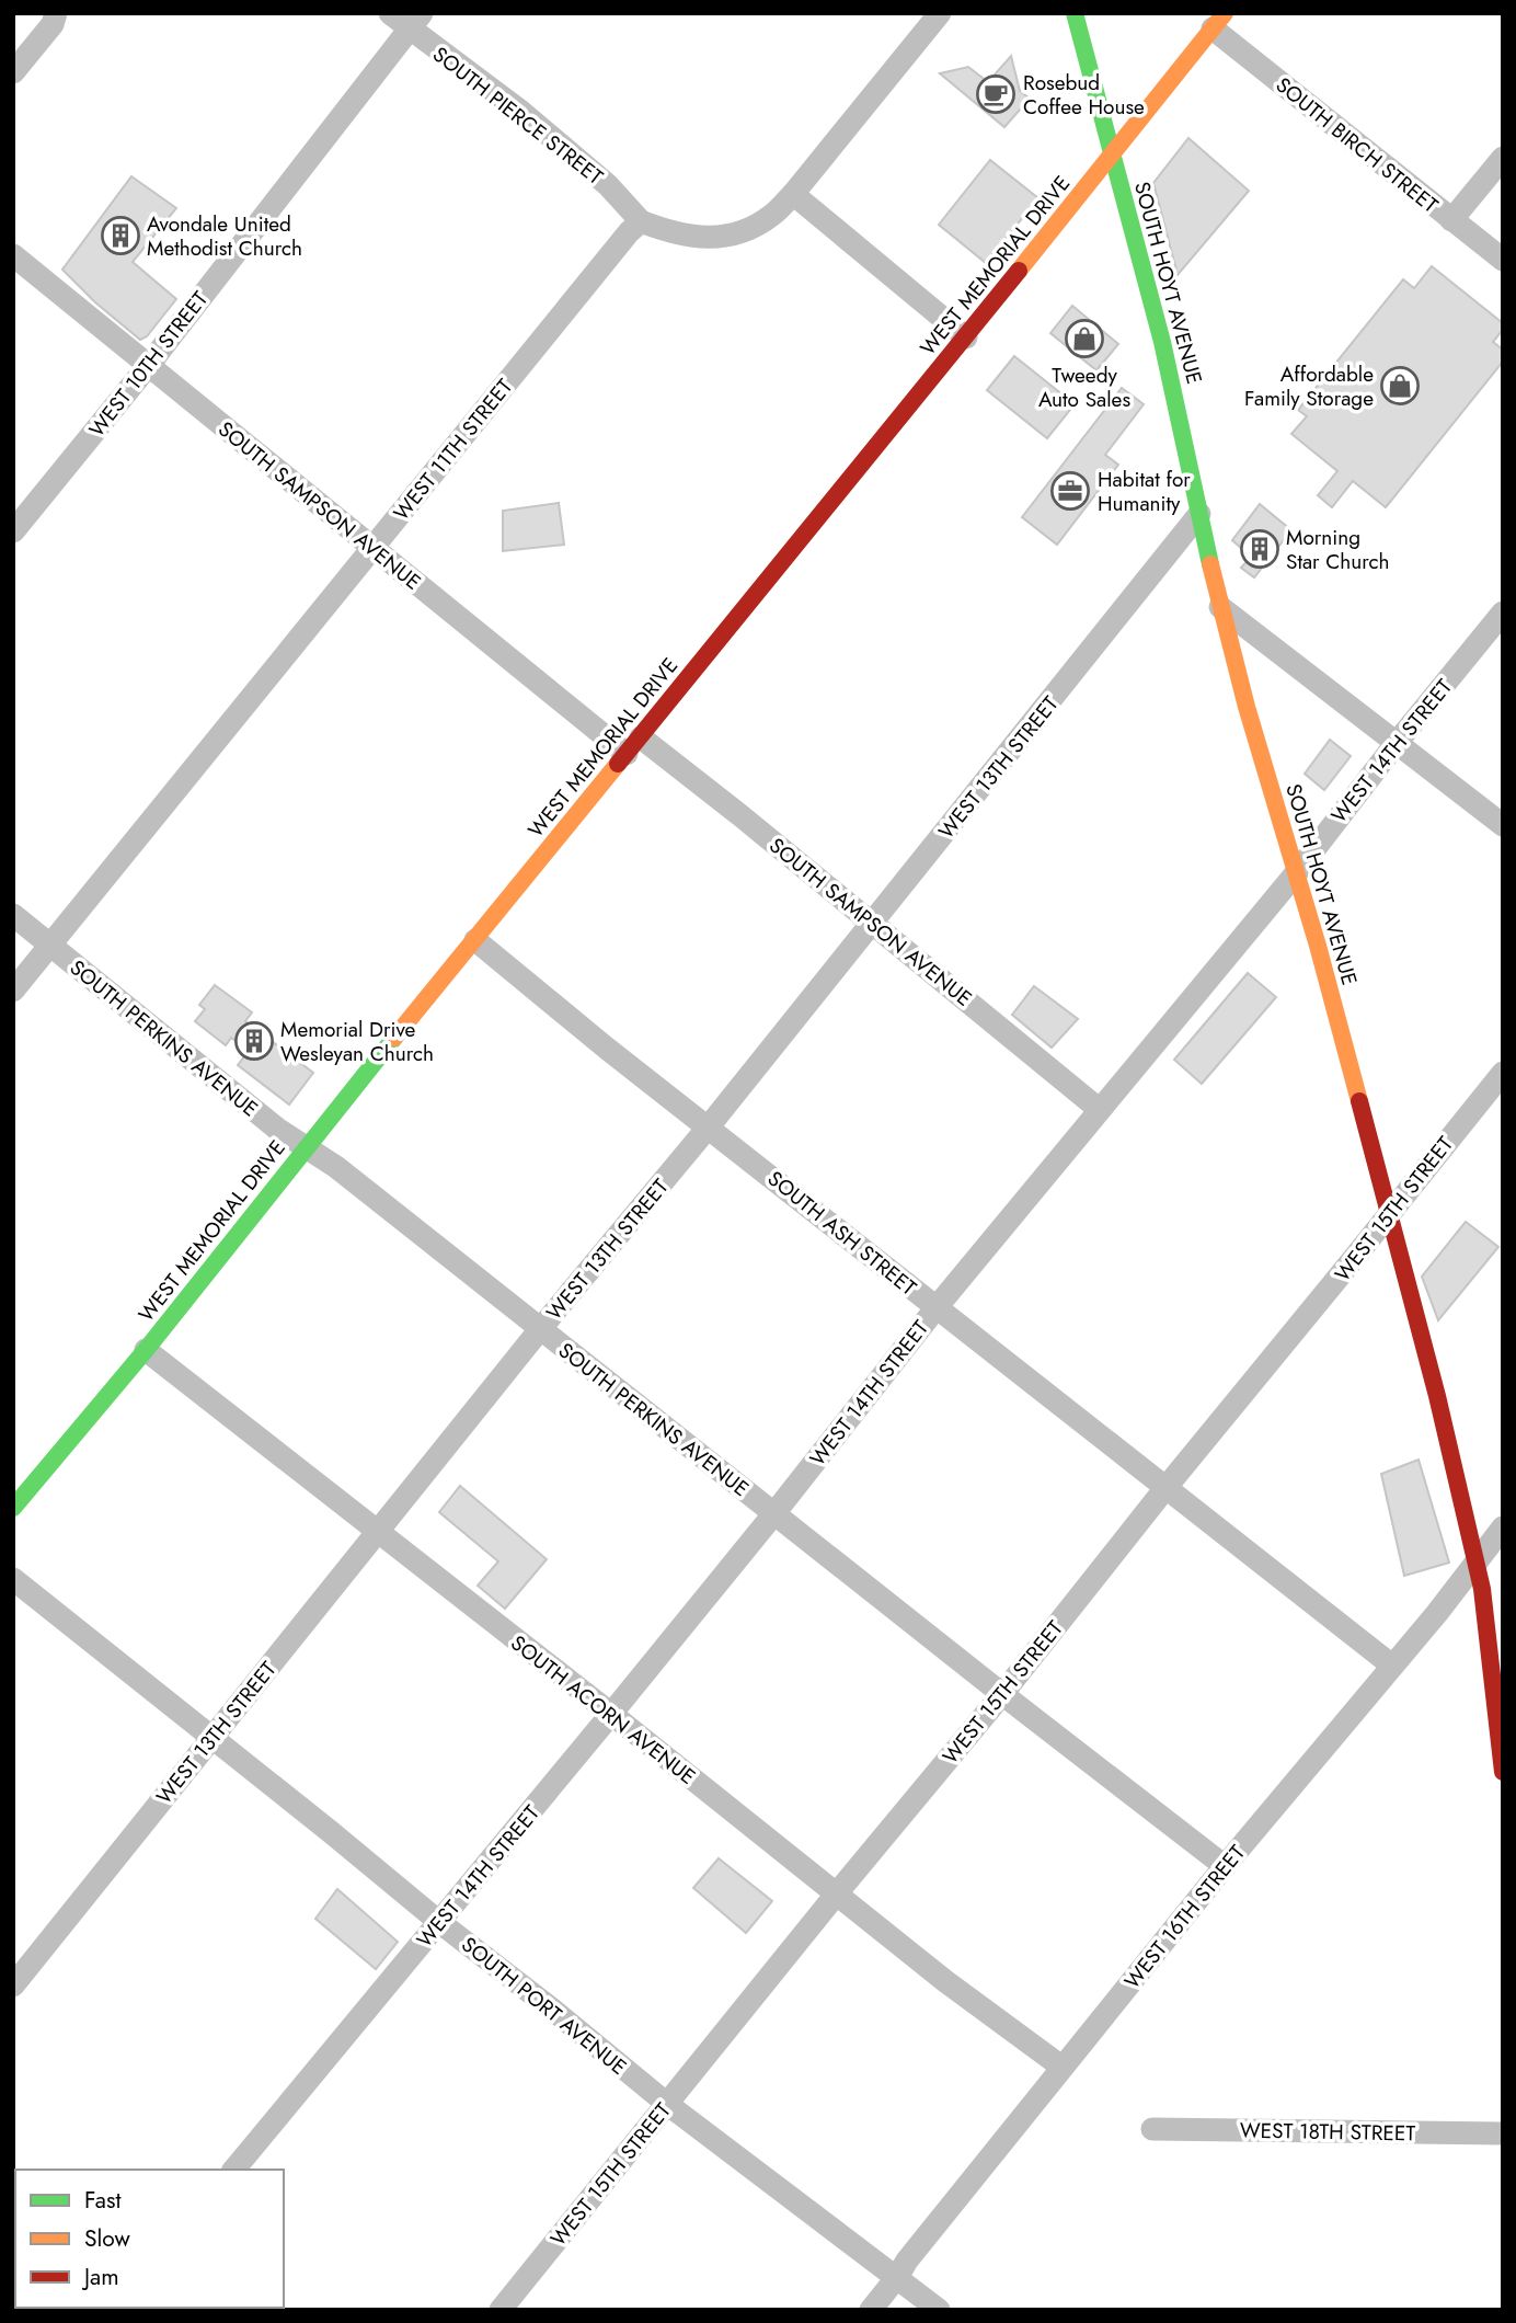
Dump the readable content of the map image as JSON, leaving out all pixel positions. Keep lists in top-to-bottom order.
{
  "streets": {
    "main road": ["WEST MEMORIAL DRIVE", "SOUTH HOYT AVENUE"],
    "street": [
      "SOUTH PIERCE STREET",
      "SOUTH BIRCH STREET",
      "WEST 10TH STREET",
      "WEST 11TH STREET",
      "SOUTH SAMPSON AVENUE",
      "WEST 14TH STREET",
      "WEST 13TH STREET",
      "SOUTH PERKINS AVENUE",
      "WEST 15TH STREET",
      "SOUTH ASH STREET",
      "SOUTH ACORN AVENUE",
      "WEST 16TH STREET",
      "SOUTH PORT AVENUE",
      "WEST 18TH STREET"
    ]
  },
  "crossings": [
    ["SOUTH PIERCE STREET", "WEST 10TH STREET"],
    ["SOUTH PIERCE STREET", "WEST 11TH STREET"],
    ["SOUTH BIRCH STREET", "WEST MEMORIAL DRIVE"],
    ["WEST MEMORIAL DRIVE", "SOUTH HOYT AVENUE"],
    ["WEST MEMORIAL DRIVE", "SOUTH SAMPSON AVENUE"],
    ["WEST MEMORIAL DRIVE", "SOUTH PERKINS AVENUE"],
    ["WEST MEMORIAL DRIVE", "SOUTH ASH STREET"],
    ["WEST MEMORIAL DRIVE", "SOUTH ACORN AVENUE"],
    ["SOUTH HOYT AVENUE", "WEST 14TH STREET"],
    ["SOUTH HOYT AVENUE", "WEST 13TH STREET"],
    ["SOUTH HOYT AVENUE", "WEST 15TH STREET"],
    ["SOUTH HOYT AVENUE", "WEST 16TH STREET"],
    ["WEST 10TH STREET", "SOUTH SAMPSON AVENUE"],
    ["WEST 11TH STREET", "SOUTH SAMPSON AVENUE"],
    ["WEST 11TH STREET", "SOUTH PERKINS AVENUE"],
    ["SOUTH SAMPSON AVENUE", "WEST 14TH STREET"],
    ["SOUTH SAMPSON AVENUE", "WEST 13TH STREET"],
    ["WEST 14TH STREET", "SOUTH PERKINS AVENUE"],
    ["WEST 14TH STREET", "SOUTH ASH STREET"],
    ["WEST 14TH STREET", "SOUTH ACORN AVENUE"],
    ["WEST 14TH STREET", "SOUTH PORT AVENUE"],
    ["WEST 13TH STREET", "SOUTH PERKINS AVENUE"],
    ["WEST 13TH STREET", "SOUTH ASH STREET"],
    ["WEST 13TH STREET", "SOUTH ACORN AVENUE"],
    ["WEST 13TH STREET", "SOUTH PORT AVENUE"],
    ["SOUTH PERKINS AVENUE", "WEST 15TH STREET"],
    ["SOUTH PERKINS AVENUE", "WEST 16TH STREET"],
    ["WEST 15TH STREET", "SOUTH ASH STREET"],
    ["WEST 15TH STREET", "SOUTH ACORN AVENUE"],
    ["WEST 15TH STREET", "SOUTH PORT AVENUE"],
    ["SOUTH ASH STREET", "WEST 16TH STREET"],
    ["SOUTH ACORN AVENUE", "WEST 16TH STREET"],
    ["WEST 16TH STREET", "SOUTH PORT AVENUE"]
  ],
  "places": {
    "cafe": ["Rosebud Coffee House"],
    "building": ["Avondale United Methodist Church", "Morning Star Church", "Memorial Drive Wesleyan Church"],
    "shop": ["Tweedy Auto Sales", "Affordable Family Storage"],
    "office": ["Habitat for Humanity"]
  },
  "legend": ["Fast", "Slow", "Jam"]
}
